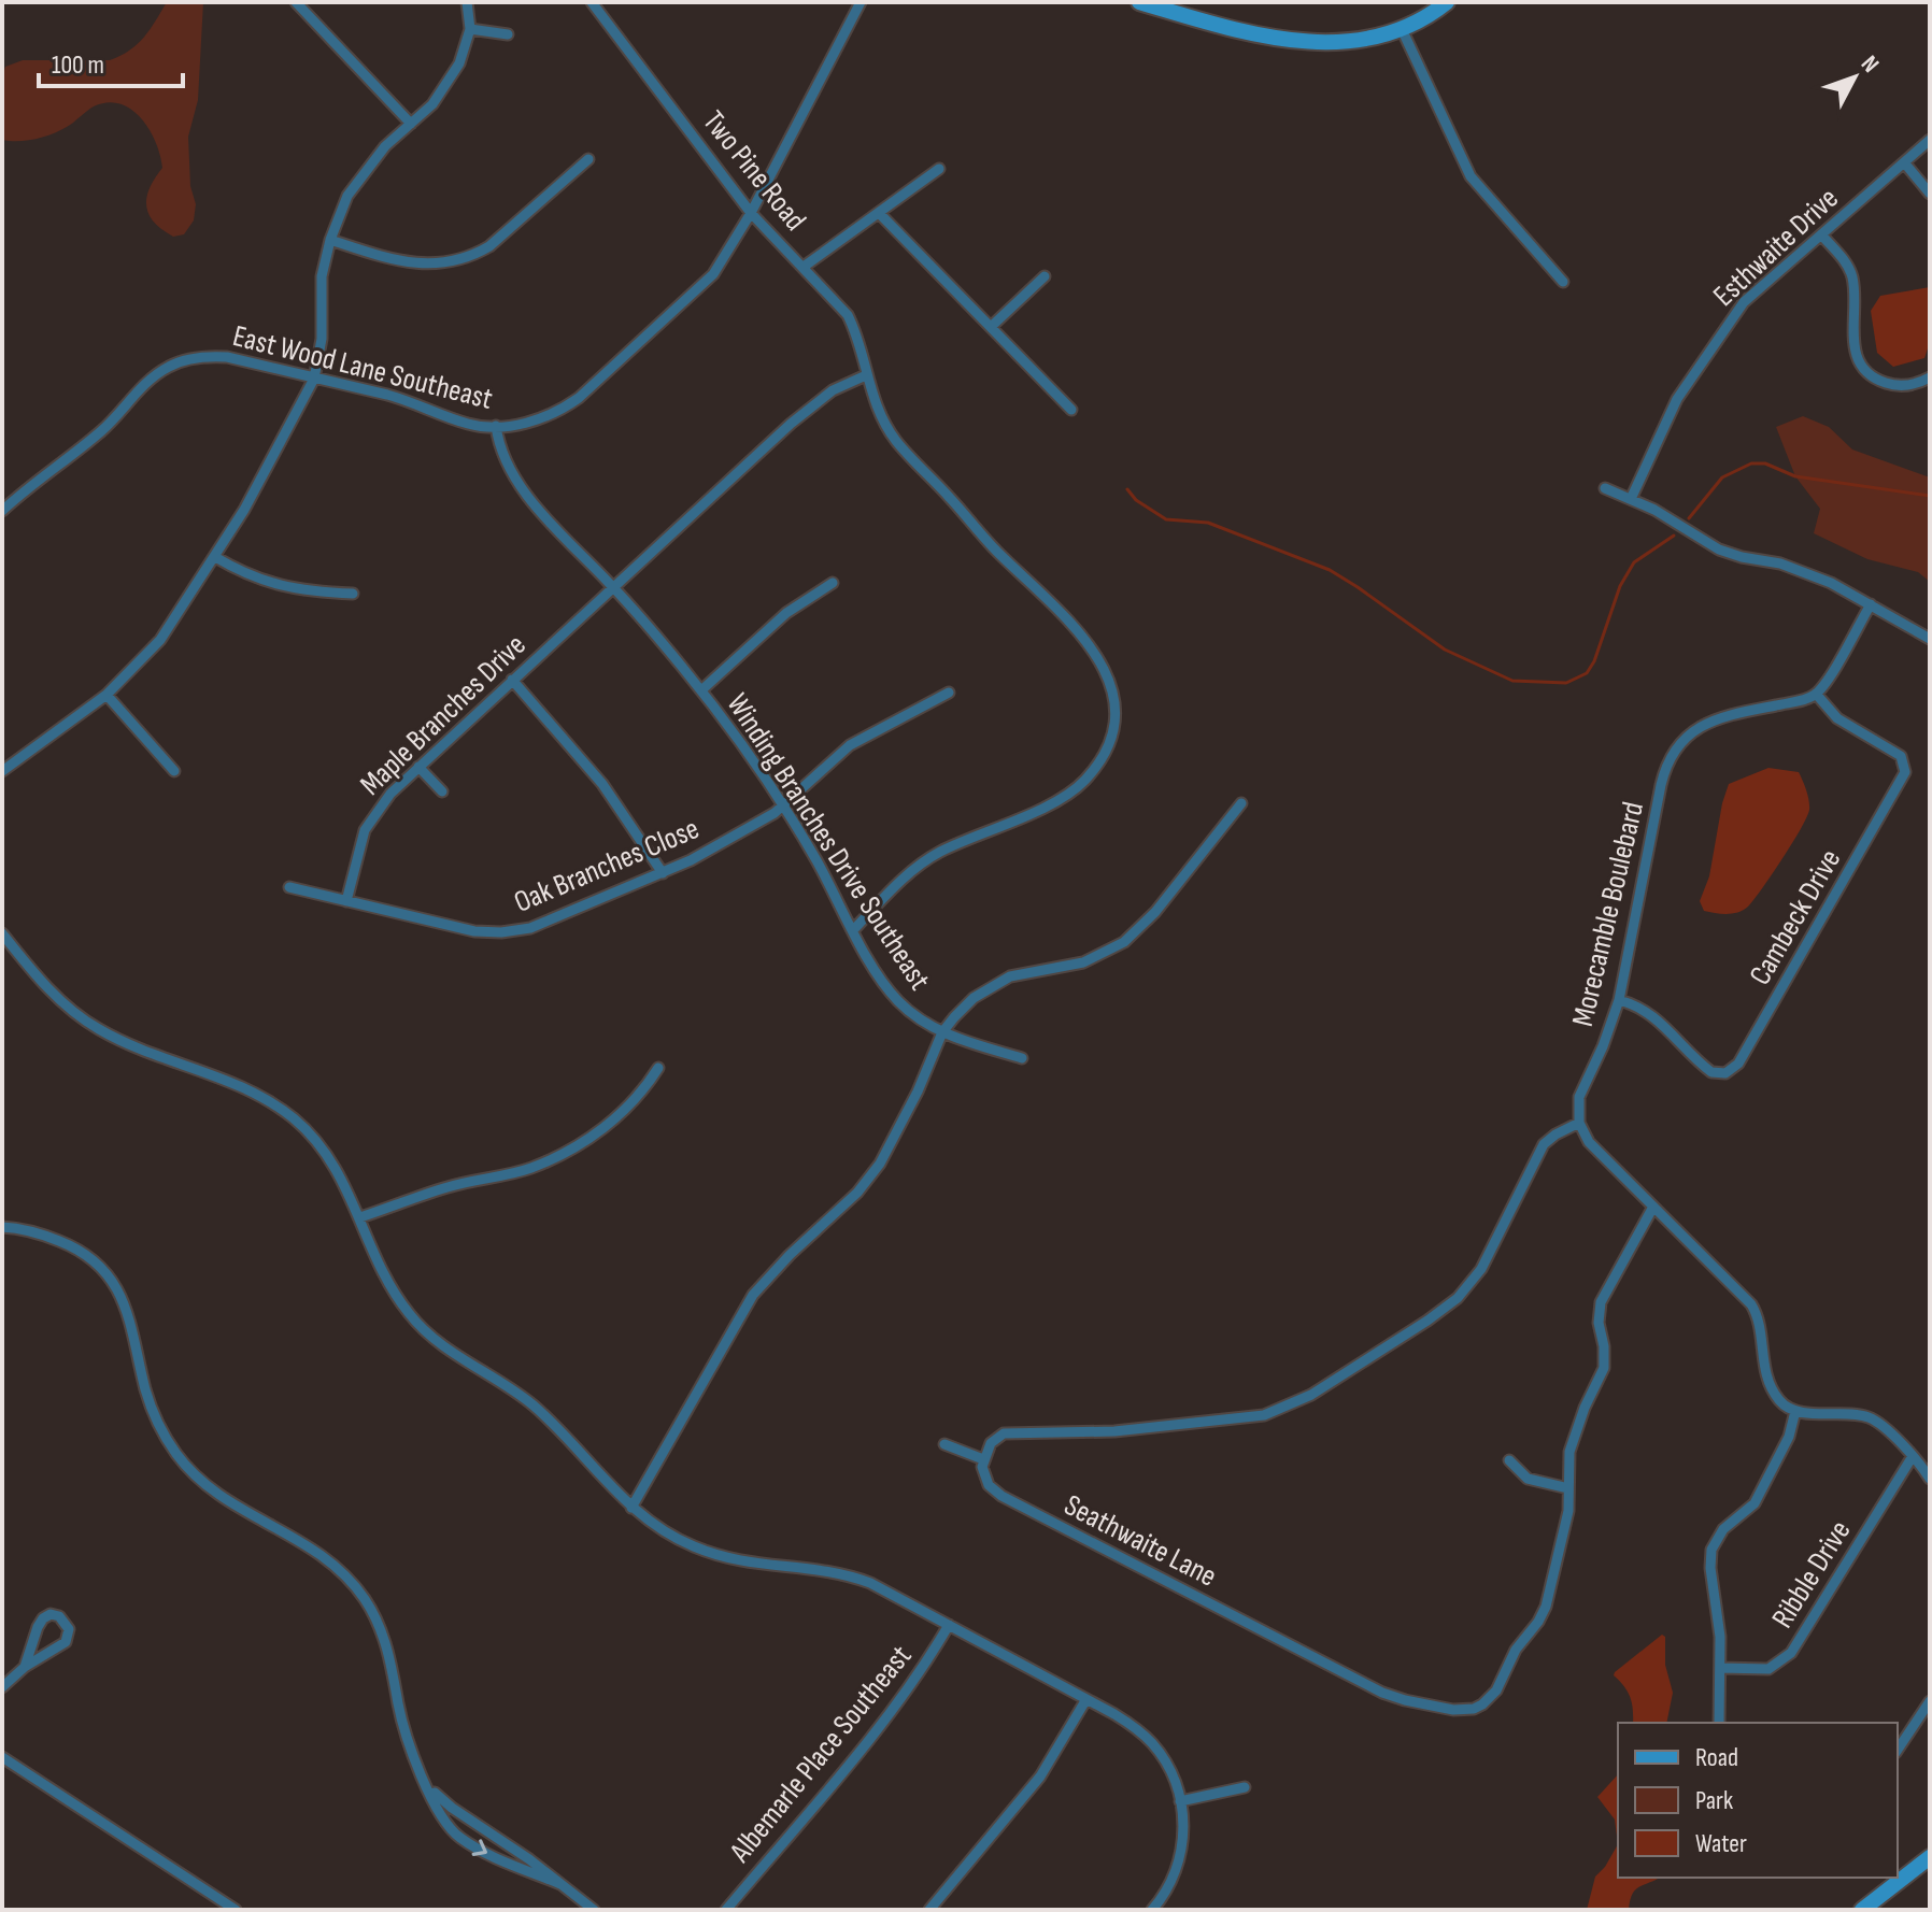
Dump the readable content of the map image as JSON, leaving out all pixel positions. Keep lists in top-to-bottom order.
{
  "streets": {
    "street": [
      "Two Pine Road",
      "Esthwaite Drive",
      "East Wood Lane Southeast",
      "Maple Branches Drive",
      "Winding Branches Drive Southeast",
      "Oak Branches Close",
      "Morecamble Boulebard",
      "Cambeck Drive",
      "Seathwaite Lane",
      "Ribble Drive",
      "Albemarle Place Southeast"
    ]
  },
  "crossings": [
    ["Two Pine Road", "East Wood Lane Southeast"],
    ["Two Pine Road", "Maple Branches Drive"],
    ["Two Pine Road", "Winding Branches Drive Southeast"],
    ["East Wood Lane Southeast", "Winding Branches Drive Southeast"],
    ["Maple Branches Drive", "Winding Branches Drive Southeast"],
    ["Maple Branches Drive", "Oak Branches Close"],
    ["Winding Branches Drive Southeast", "Oak Branches Close"],
    ["Morecamble Boulebard", "Cambeck Drive"]
  ],
  "legend": ["Road", "Park", "Water"],
  "scale_bar": "100 m",
  "north": "top right"
}
